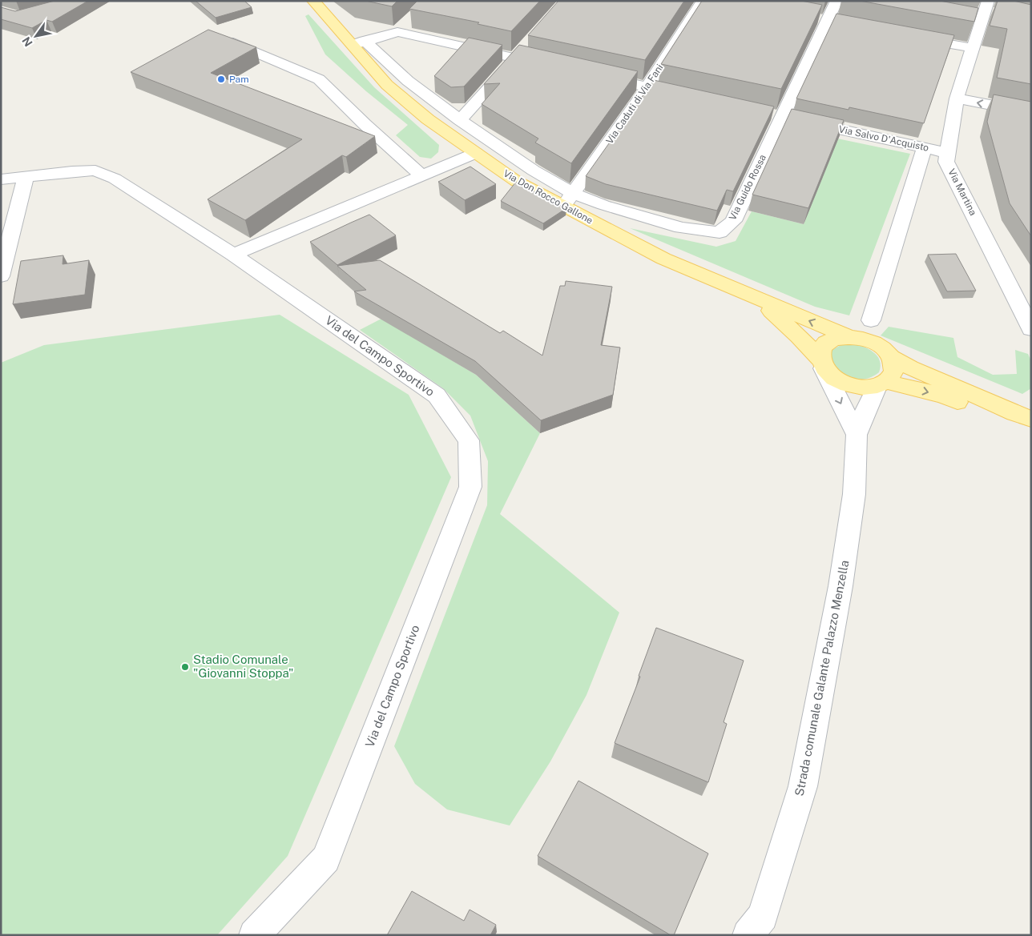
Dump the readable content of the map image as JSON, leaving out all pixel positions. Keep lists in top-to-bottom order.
{
  "streets": {
    "main road": ["Via Don Rocco Gallone"],
    "street": [
      "Via Caduti di Via Fani",
      "Via Salvo D'Acquisto",
      "Via Guido Rossa",
      "Via Martina",
      "Via del Campo Sportivo",
      "Strada comunale Galante Palazzo Menzella"
    ]
  },
  "crossings": [
    ["Via Caduti di Via Fani", "Via Guido Rossa"],
    ["Via Caduti di Via Fani", "Via Don Rocco Gallone"],
    ["Via Salvo D'Acquisto", "Via Guido Rossa"],
    ["Via Salvo D'Acquisto", "Via Martina"],
    ["Via Guido Rossa", "Via Don Rocco Gallone"],
    ["Via Don Rocco Gallone", "Strada comunale Galante Palazzo Menzella"]
  ],
  "places": ["Pam", "Stadio Comunale \"Giovanni Stoppa\""],
  "north": "bottom left"
}
